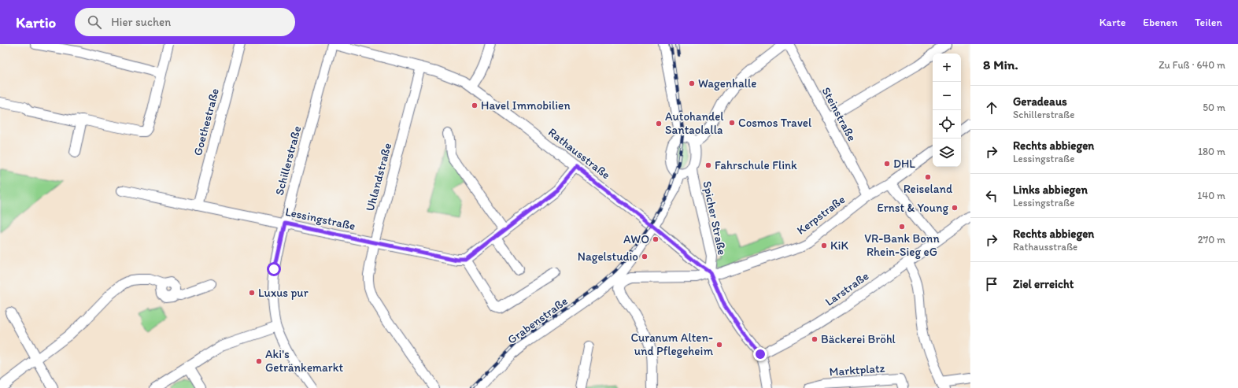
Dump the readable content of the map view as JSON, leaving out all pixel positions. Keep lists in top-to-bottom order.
{
  "streets": {
    "street": [
      "Steinstraße",
      "Goethestraße",
      "Rathausstraße",
      "Schillerstraße",
      "Uhlandstraße",
      "Kerpstraße",
      "Spicher Straße",
      "Lessingstraße",
      "Larstraße",
      "Grabenstraße",
      "Marktplatz"
    ]
  },
  "crossings": [
    ["Steinstraße", "Kerpstraße"],
    ["Goethestraße", "Lessingstraße"],
    ["Rathausstraße", "Schillerstraße"],
    ["Rathausstraße", "Uhlandstraße"],
    ["Rathausstraße", "Kerpstraße"],
    ["Rathausstraße", "Spicher Straße"],
    ["Rathausstraße", "Grabenstraße"],
    ["Schillerstraße", "Lessingstraße"],
    ["Uhlandstraße", "Lessingstraße"],
    ["Kerpstraße", "Spicher Straße"],
    ["Spicher Straße", "Grabenstraße"]
  ],
  "places": [
    "Wagenhalle",
    "Havel Immobilien",
    "Cosmos Travel",
    "Autohandel Santaolalla",
    "DHL",
    "Fahrschule Flink",
    "Reiseland",
    "Ernst & Young",
    "VR-Bank Bonn Rhein-Sieg eG",
    "AWO",
    "KiK",
    "Nagelstudio",
    "Luxus pur",
    "Bäckerei Bröhl",
    "Curanum Alten- und Pflegeheim",
    "Aki's Getränkemarkt"
  ],
  "page": {
    "header": "Kartio",
    "search": "Hier suchen",
    "nav": ["Karte", "Ebenen", "Teilen"],
    "heading": ["8 Min.", "Zu Fuß · 640 m"],
    "map_buttons": ["+", "−"],
    "list": [
      ["Geradeaus", "Schillerstraße", "50 m"],
      ["Rechts abbiegen", "Lessingstraße", "180 m"],
      ["Links abbiegen", "Lessingstraße", "140 m"],
      ["Rechts abbiegen", "Rathausstraße", "270 m"],
      "Ziel erreicht"
    ]
  }
}
